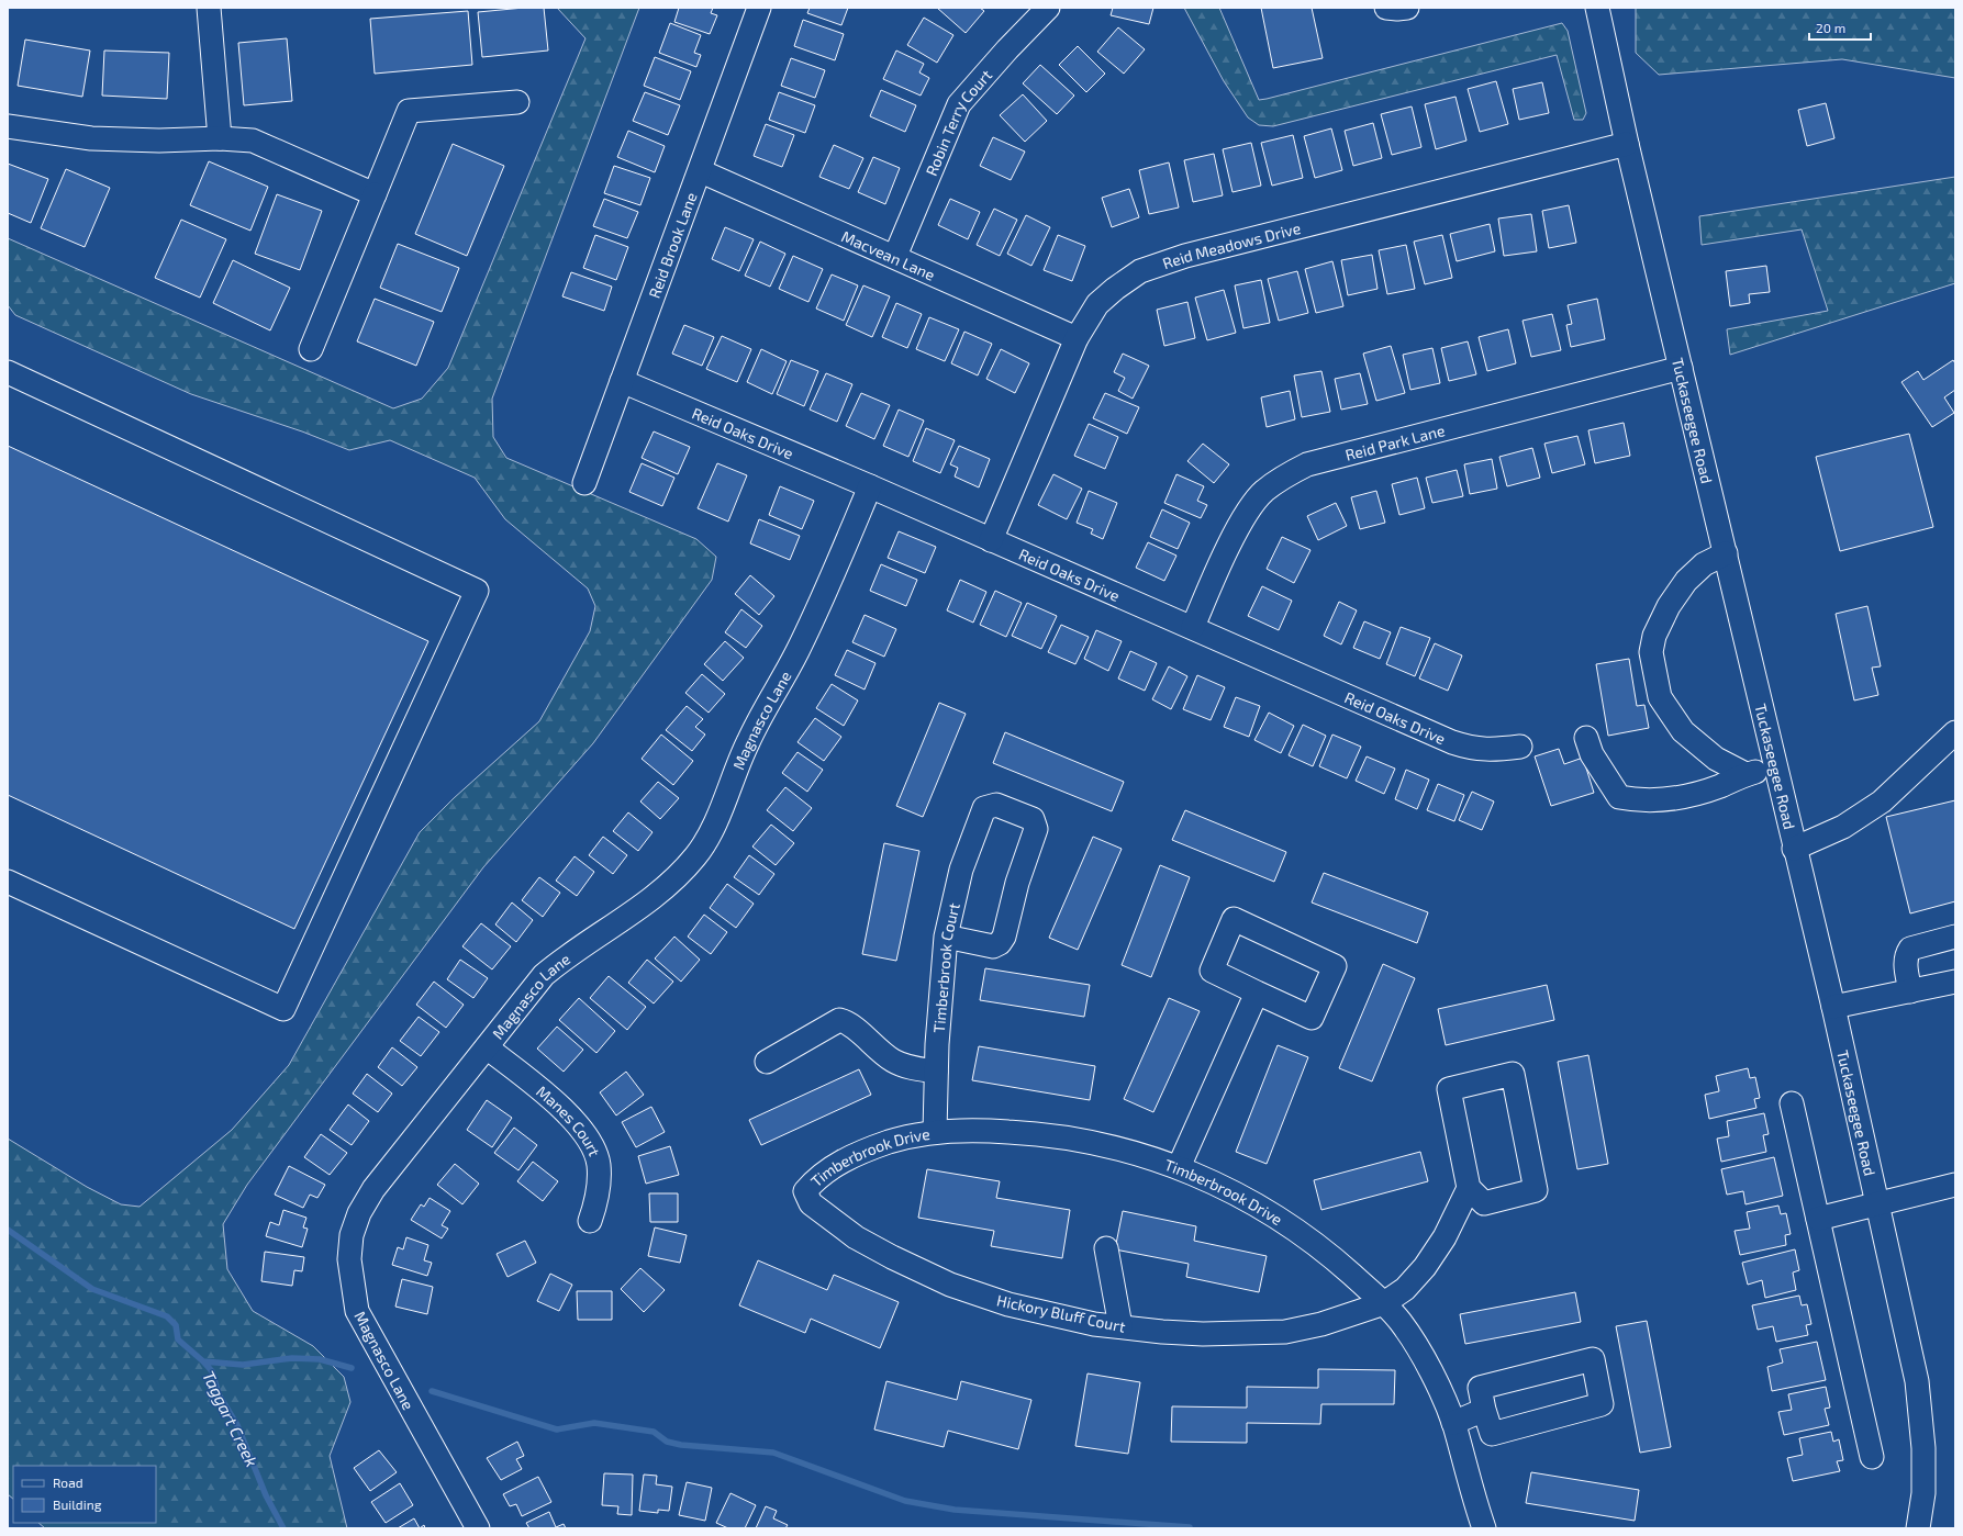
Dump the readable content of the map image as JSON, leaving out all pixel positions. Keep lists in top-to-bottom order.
{
  "streets": {
    "street": [
      "Robin Terry Court",
      "Reid Brook Lane",
      "Reid Meadows Drive",
      "Macvean Lane",
      "Tuckaseegee Road",
      "Reid Oaks Drive",
      "Reid Park Lane",
      "Magnasco Lane",
      "Timberbrook Court",
      "Manes Court",
      "Timberbrook Drive",
      "Hickory Bluff Court"
    ]
  },
  "crossings": [
    ["Robin Terry Court", "Macvean Lane"],
    ["Reid Brook Lane", "Macvean Lane"],
    ["Reid Brook Lane", "Reid Oaks Drive"],
    ["Reid Meadows Drive", "Macvean Lane"],
    ["Reid Meadows Drive", "Tuckaseegee Road"],
    ["Reid Meadows Drive", "Reid Oaks Drive"],
    ["Tuckaseegee Road", "Reid Park Lane"],
    ["Reid Oaks Drive", "Reid Park Lane"],
    ["Reid Oaks Drive", "Magnasco Lane"],
    ["Magnasco Lane", "Manes Court"],
    ["Timberbrook Court", "Timberbrook Drive"],
    ["Timberbrook Drive", "Hickory Bluff Court"]
  ],
  "water": ["Taggart Creek"],
  "legend": ["Road", "Building"],
  "scale_bar": "20 m"
}
